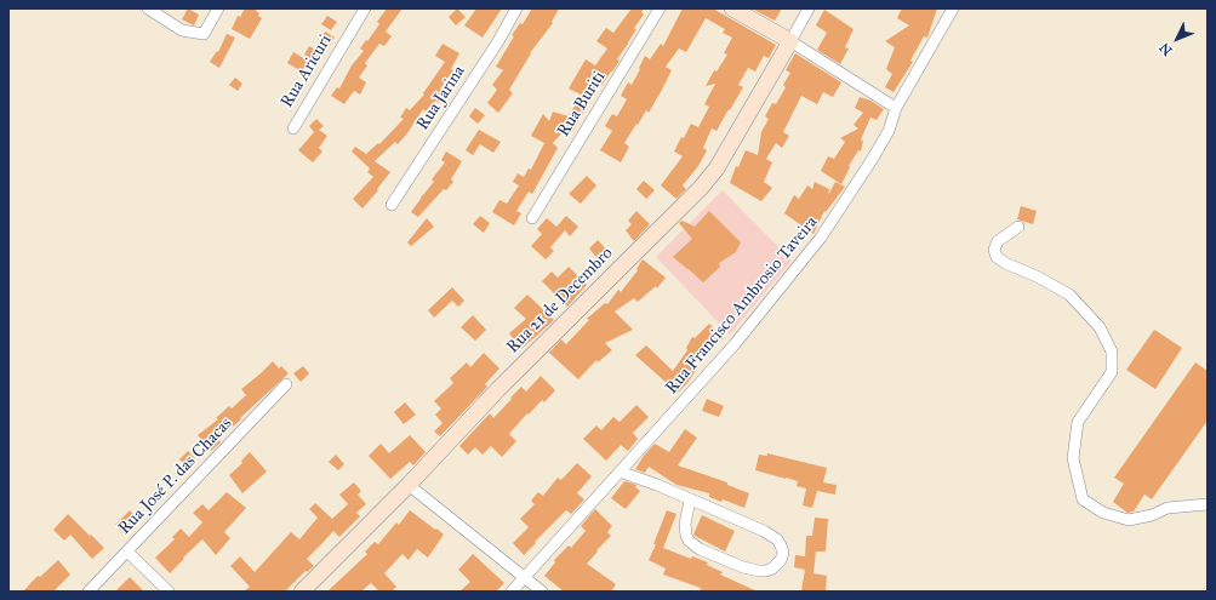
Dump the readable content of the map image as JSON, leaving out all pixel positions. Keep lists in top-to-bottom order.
{
  "streets": {
    "street": [
      "Rua Aricuri",
      "Rua Jarina",
      "Rua Buriti",
      "Rua 21 de Decembro",
      "Rua Francisco Ambrosio Taveira",
      "Rua José P. das Chacas"
    ]
  },
  "north": "bottom left"
}
